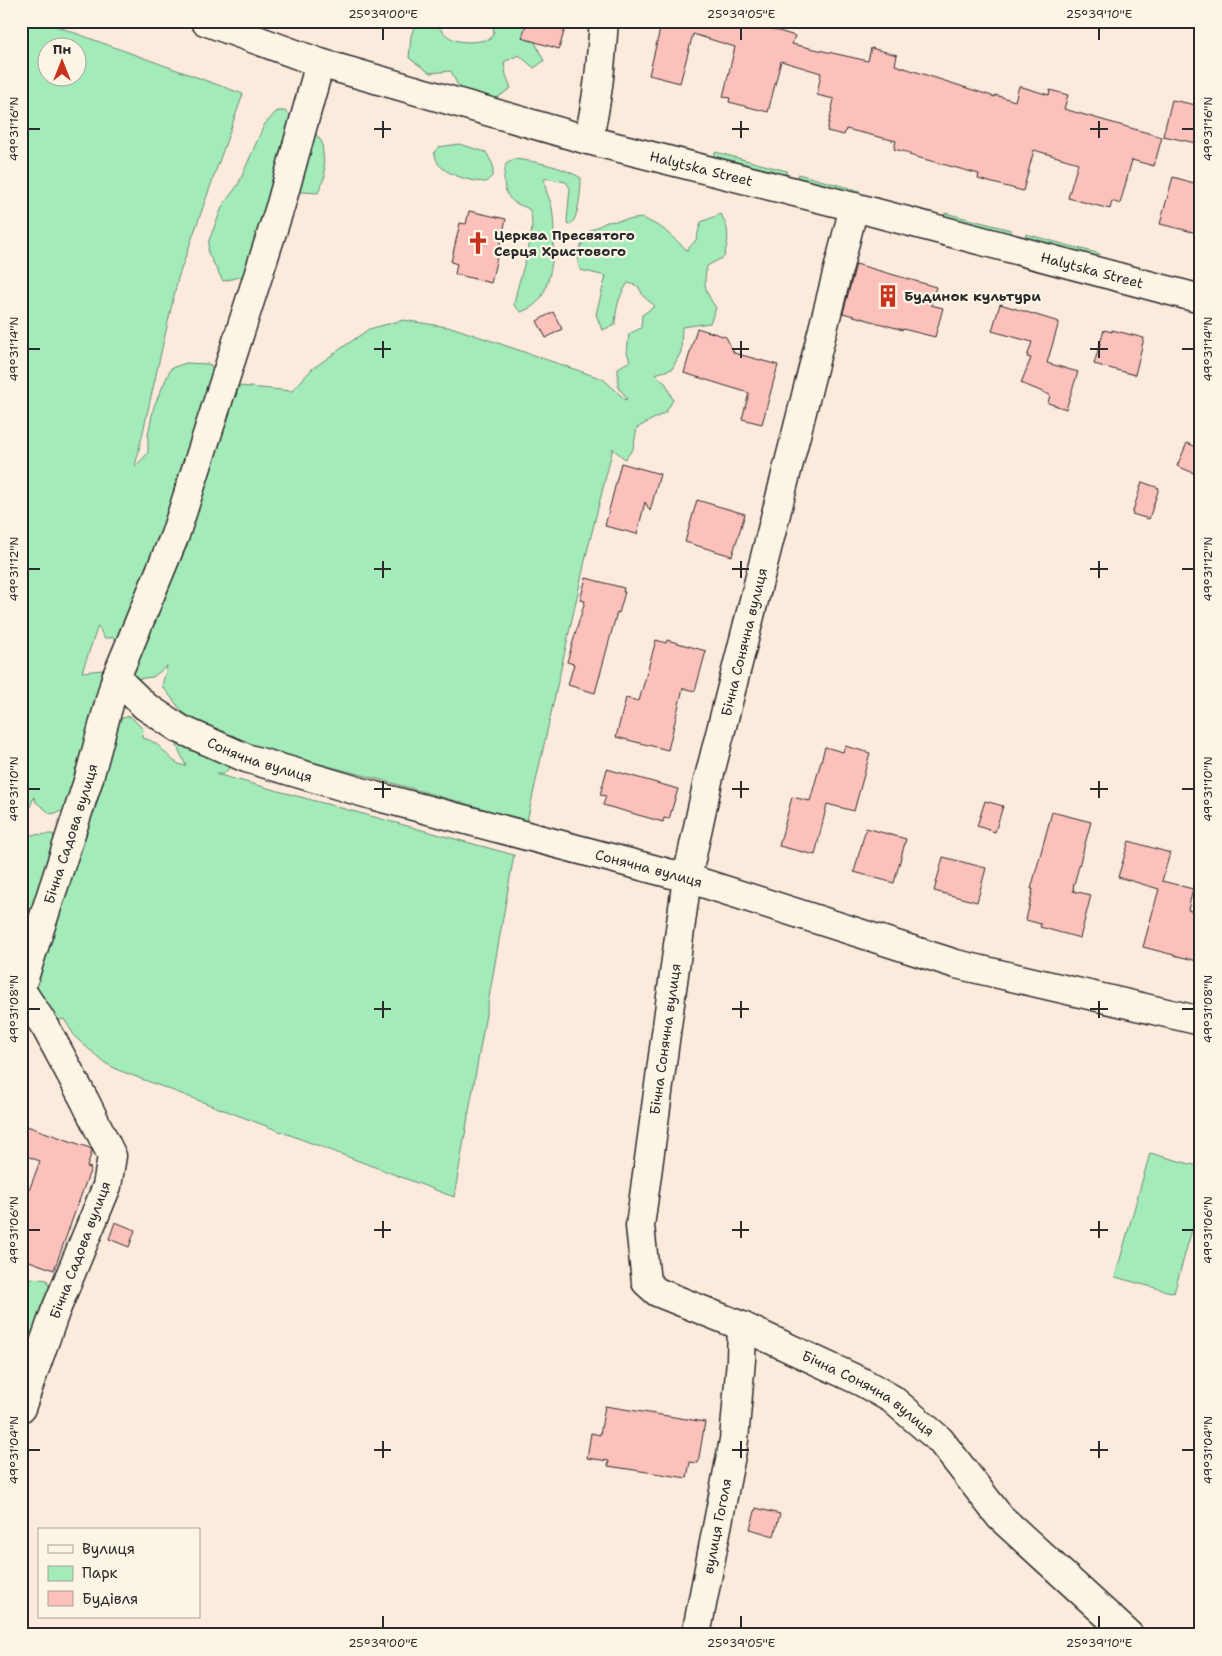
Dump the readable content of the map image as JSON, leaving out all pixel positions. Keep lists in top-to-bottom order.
{
  "streets": {
    "street": [
      "Halytska Street",
      "Бічна Сонячна вулиця",
      "Сонячна вулиця",
      "Бічна Садова вулиця",
      "вулиця Гоголя"
    ]
  },
  "crossings": [
    ["Halytska Street", "Бічна Сонячна вулиця"],
    ["Halytska Street", "Бічна Садова вулиця"],
    ["Бічна Сонячна вулиця", "Сонячна вулиця"],
    ["Бічна Сонячна вулиця", "вулиця Гоголя"],
    ["Сонячна вулиця", "Бічна Садова вулиця"]
  ],
  "places": {
    "church": ["Церква Пресвятого Серця Христового"],
    "building": ["Будинок культури"]
  },
  "legend": ["Вулиця", "Парк", "Будівля"],
  "north": "top",
  "coordinates": [
    "25°39'00\"E",
    "25°39'05\"E",
    "25°39'10\"E",
    "49°31'16\"N",
    "49°31'14\"N",
    "49°31'12\"N",
    "49°31'10\"N",
    "49°31'08\"N",
    "49°31'06\"N",
    "49°31'04\"N"
  ]
}
